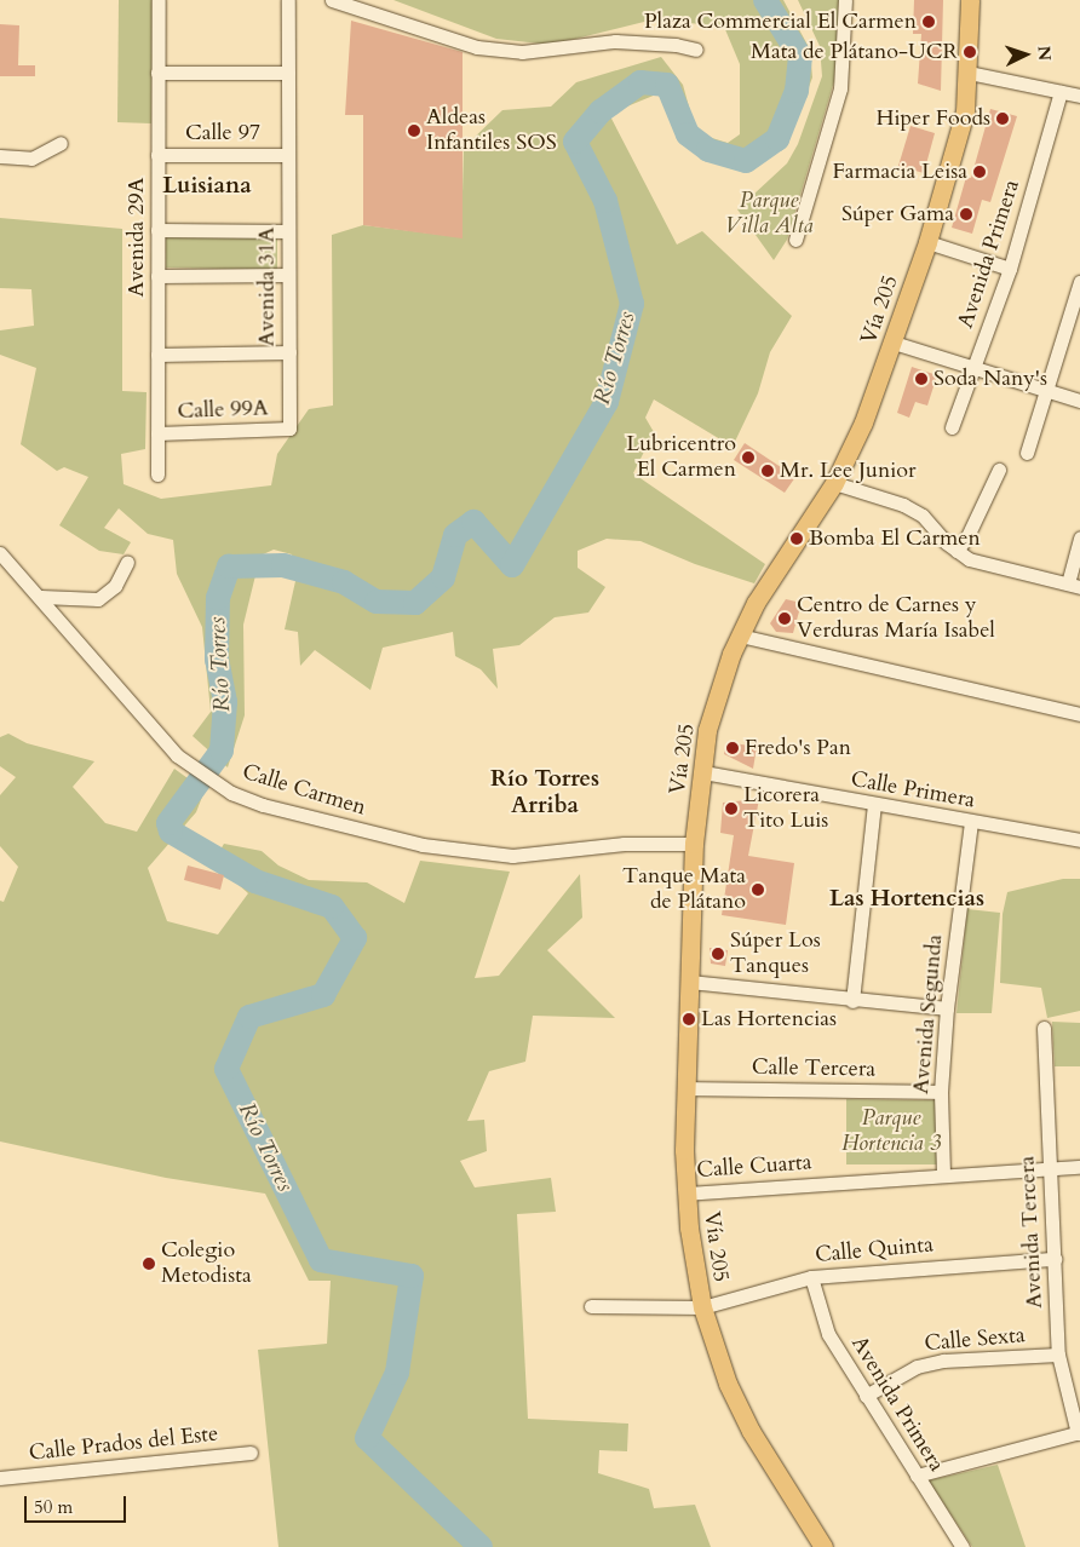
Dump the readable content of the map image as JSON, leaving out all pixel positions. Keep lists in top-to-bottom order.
{
  "streets": {
    "main road": ["Vía 205"],
    "street": [
      "Calle 97",
      "Avenida 29A",
      "Avenida Primera",
      "Avenida 31A",
      "Calle 99A",
      "Calle Carmen",
      "Calle Primera",
      "Avenida Segunda",
      "Calle Tercera",
      "Calle Cuarta",
      "Avenida Tercera",
      "Calle Quinta",
      "Calle Sexta",
      "Calle Prados del Este"
    ]
  },
  "crossings": [
    ["Calle 97", "Avenida 29A"],
    ["Calle 97", "Avenida 31A"],
    ["Avenida 29A", "Calle 99A"],
    ["Avenida Primera", "Calle Quinta"],
    ["Avenida Primera", "Calle Sexta"],
    ["Avenida 31A", "Calle 99A"],
    ["Vía 205", "Calle Carmen"],
    ["Vía 205", "Calle Primera"],
    ["Vía 205", "Calle Tercera"],
    ["Vía 205", "Calle Cuarta"],
    ["Vía 205", "Calle Quinta"],
    ["Calle Primera", "Avenida Segunda"],
    ["Avenida Segunda", "Calle Tercera"],
    ["Avenida Segunda", "Calle Cuarta"],
    ["Calle Cuarta", "Avenida Tercera"],
    ["Avenida Tercera", "Calle Quinta"],
    ["Avenida Tercera", "Calle Sexta"]
  ],
  "districts": ["Luisiana", "Río Torres Arriba", "Las Hortencias"],
  "water": ["Río Torres"],
  "parks": ["Parque Villa Alta", "Parque Hortencia 3"],
  "places": [
    "Plaza Commercial El Carmen",
    "Mata de Plátano-UCR",
    "Hiper Foods",
    "Aldeas Infantiles SOS",
    "Farmacia Leisa",
    "Súper Gama",
    "Soda Nany's",
    "Lubricentro El Carmen",
    "Mr. Lee Junior",
    "Bomba El Carmen",
    "Centro de Carnes y Verduras María Isabel",
    "Fredo's Pan",
    "Licorera Tito Luis",
    "Tanque Mata de Plátano",
    "Súper Los Tanques",
    "Las Hortencias",
    "Colegio Metodista"
  ],
  "scale_bar": "50 m",
  "north": "right"
}
